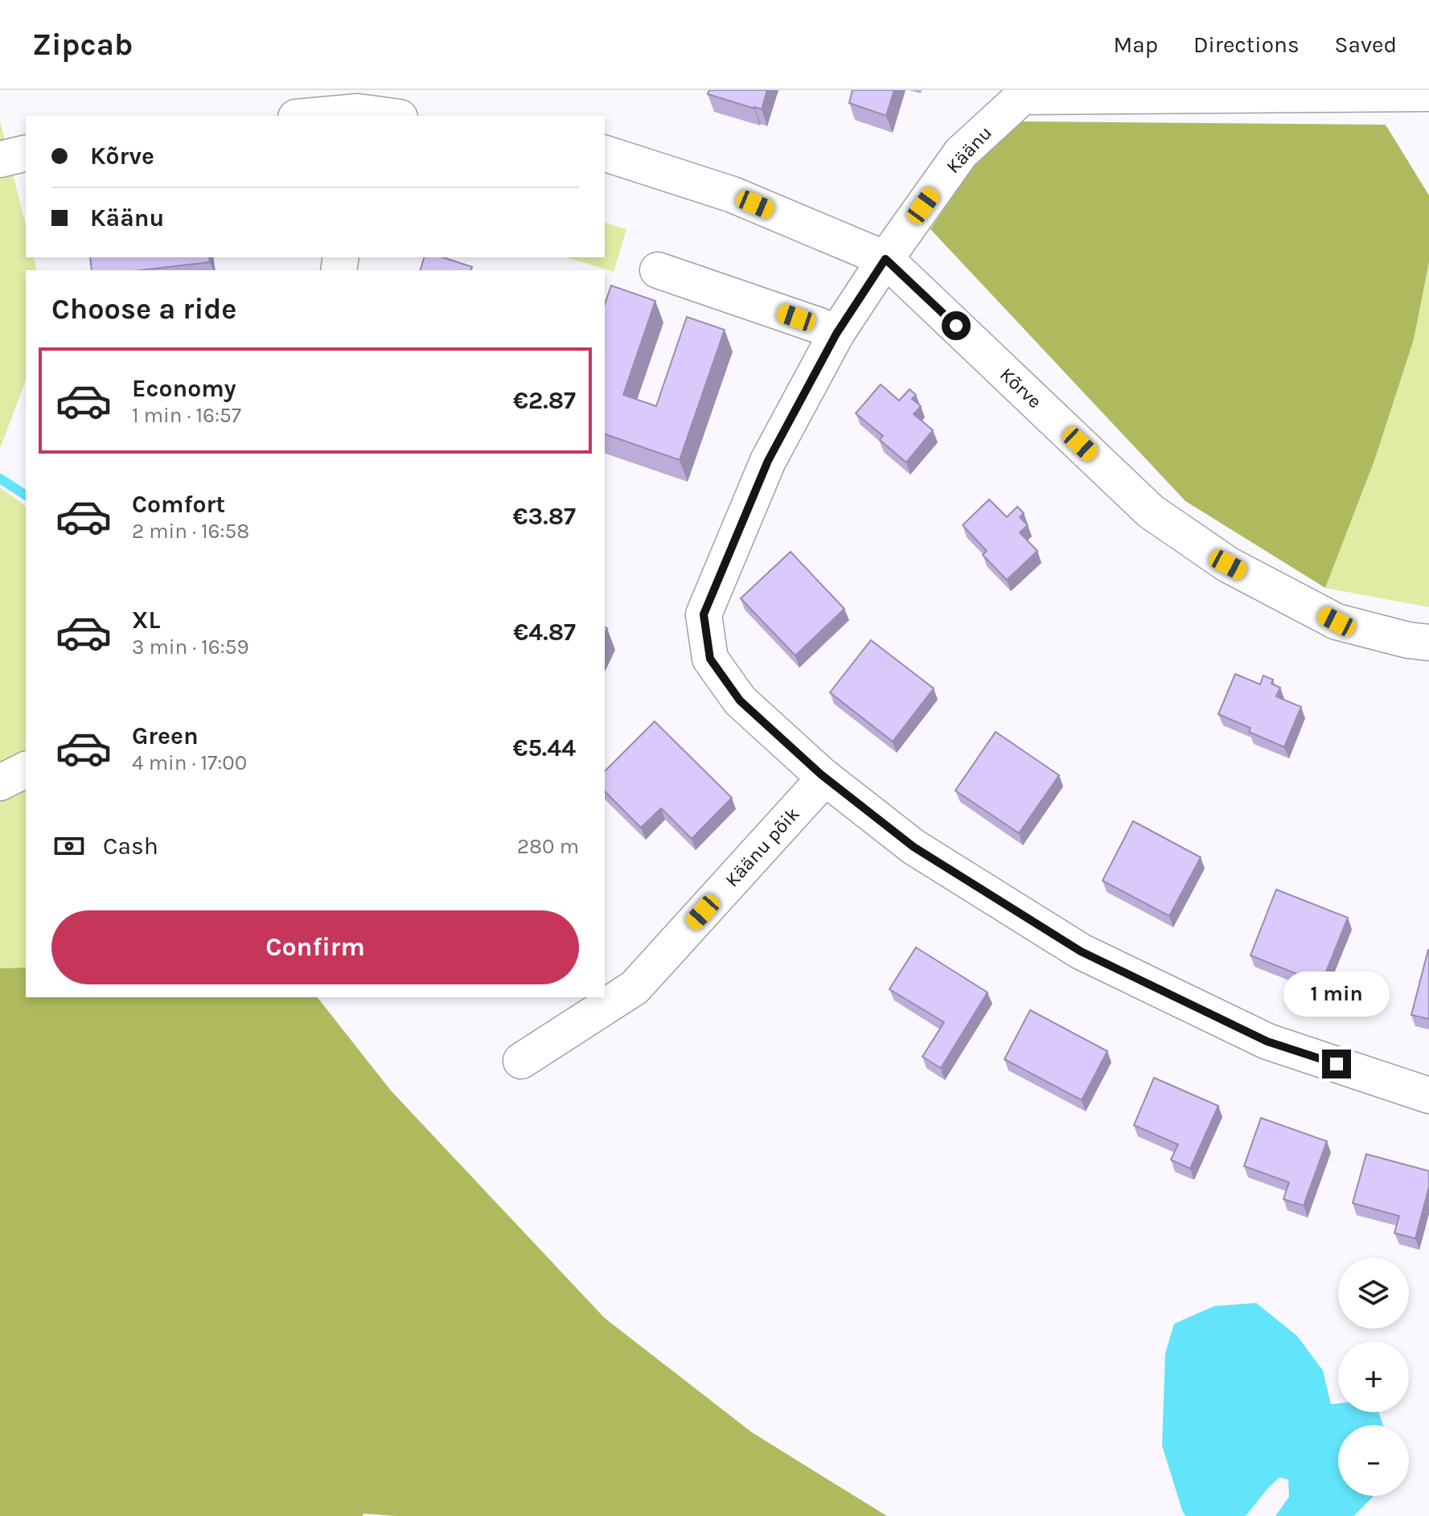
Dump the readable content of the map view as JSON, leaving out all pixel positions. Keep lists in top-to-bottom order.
{
  "streets": {
    "street": ["Käänu", "Kõrve", "Käänu põik"]
  },
  "crossings": [
    ["Käänu", "Kõrve"],
    ["Käänu", "Käänu põik"]
  ],
  "page": {
    "header": "Zipcab",
    "nav": ["Map", "Directions", "Saved"],
    "banner": ["Kõrve", "Käänu"],
    "heading": "Choose a ride",
    "list": [
      {
        "name": "Economy",
        "note": "1 min · 16:57",
        "value": "€2.87"
      },
      {
        "name": "Comfort",
        "note": "2 min · 16:58",
        "value": "€3.87"
      },
      {
        "name": "XL",
        "note": "3 min · 16:59",
        "value": "€4.87"
      },
      {
        "name": "Green",
        "note": "4 min · 17:00",
        "value": "€5.44"
      }
    ],
    "pay": ["Cash", "280 m"],
    "buttons": "Confirm",
    "bubble": "1 min",
    "map_buttons": ["+", "−"]
  }
}
